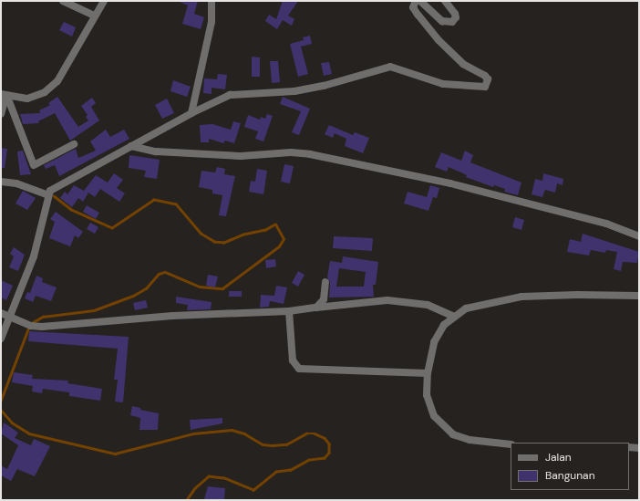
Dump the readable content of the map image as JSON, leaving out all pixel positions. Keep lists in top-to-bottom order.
{
  "legend": ["Jalan", "Bangunan"]
}
